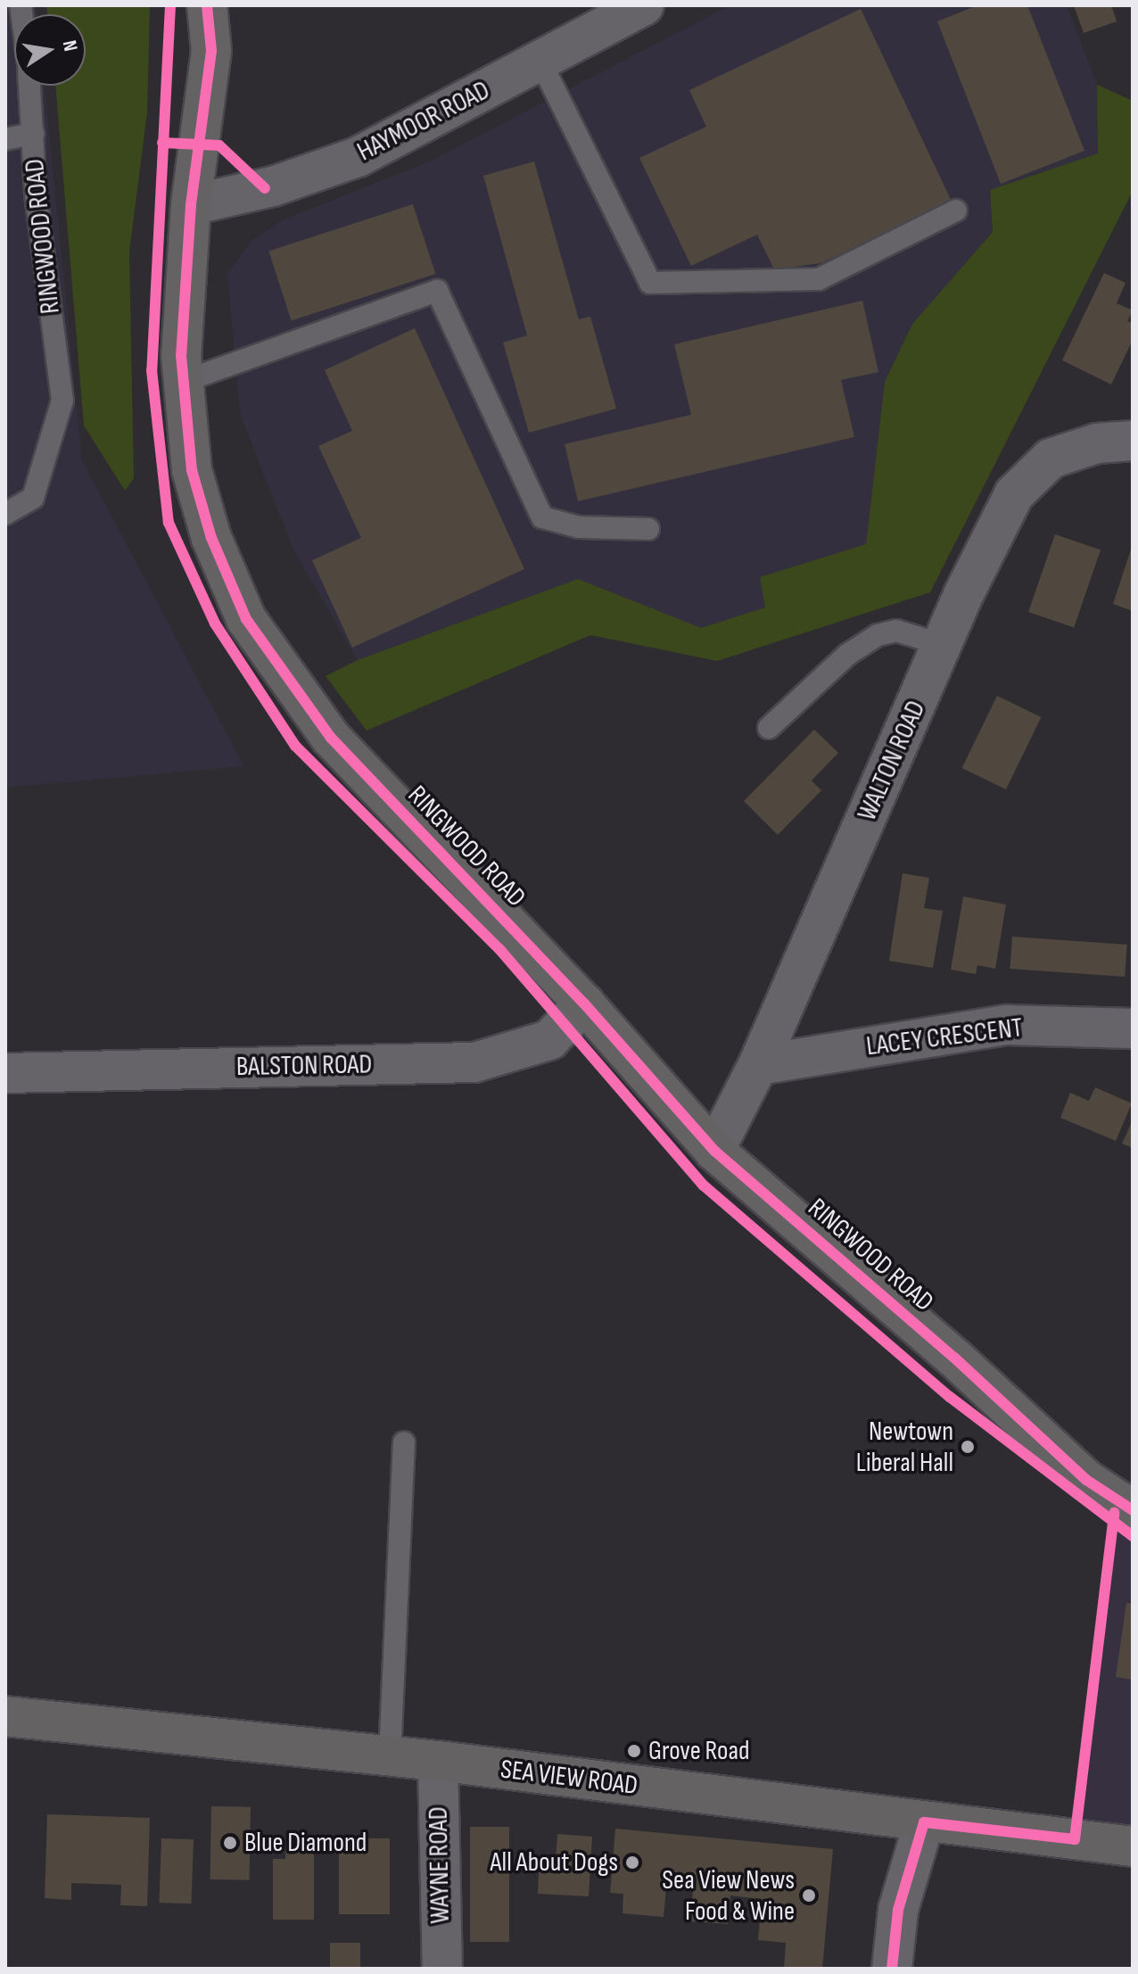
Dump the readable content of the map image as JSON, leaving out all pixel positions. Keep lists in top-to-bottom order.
{
  "streets": {
    "main road": ["RINGWOOD ROAD", "SEA VIEW ROAD"],
    "street": [
      "HAYMOOR ROAD",
      "WALTON ROAD",
      "LACEY CRESCENT",
      "BALSTON ROAD",
      "WAYNE ROAD"
    ]
  },
  "crossings": [
    ["HAYMOOR ROAD", "RINGWOOD ROAD"],
    ["RINGWOOD ROAD", "WALTON ROAD"],
    ["RINGWOOD ROAD", "BALSTON ROAD"],
    ["WALTON ROAD", "LACEY CRESCENT"],
    ["SEA VIEW ROAD", "WAYNE ROAD"]
  ],
  "places": [
    "Newtown Liberal Hall",
    "Grove Road",
    "Blue Diamond",
    "All About Dogs",
    "Sea View News Food & Wine"
  ],
  "north": "right"
}
